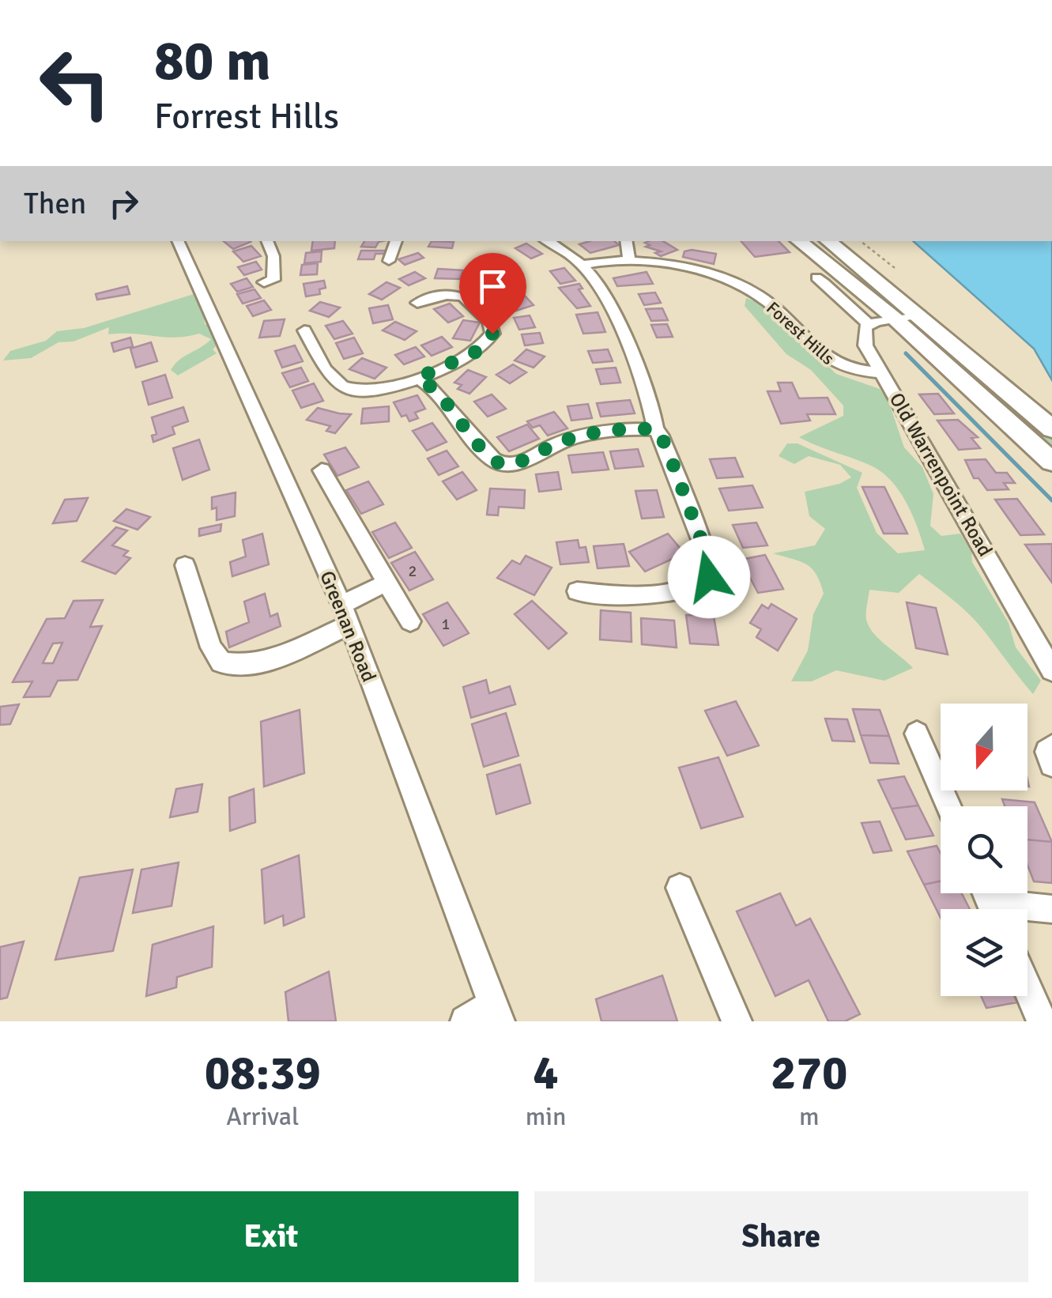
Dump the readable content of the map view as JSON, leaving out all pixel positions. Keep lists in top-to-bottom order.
{
  "streets": {
    "street": ["Forest Hills", "Old Warrenpoint Road", "Greenan Road"]
  },
  "crossings": [
    ["Forest Hills", "Old Warrenpoint Road"]
  ],
  "house_numbers": ["2", "1"],
  "north": "bottom",
  "page": {
    "turn": ["80 m", "Forrest Hills"],
    "then": "Then",
    "eta": [
      "08:39",
      "Arrival",
      "4",
      "min",
      "270",
      "m"
    ],
    "buttons": ["Exit", "Share"]
  }
}
